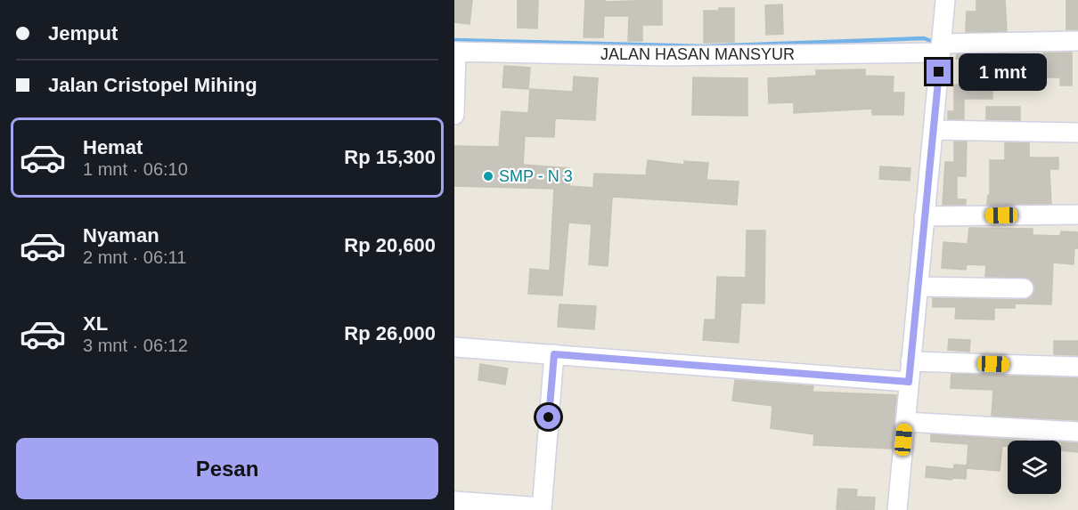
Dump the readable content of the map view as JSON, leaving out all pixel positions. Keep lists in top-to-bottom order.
{
  "streets": {
    "street": ["JALAN HASAN MANSYUR"]
  },
  "places": ["SMP - N 3"],
  "page": {
    "banner": ["Jemput", "Jalan Cristopel Mihing"],
    "bubble": "1 mnt",
    "list": [
      {
        "name": "Hemat",
        "note": "1 mnt · 06:10",
        "value": "Rp 15,300"
      },
      {
        "name": "Nyaman",
        "note": "2 mnt · 06:11",
        "value": "Rp 20,600"
      },
      {
        "name": "XL",
        "note": "3 mnt · 06:12",
        "value": "Rp 26,000"
      }
    ],
    "buttons": "Pesan"
  }
}
